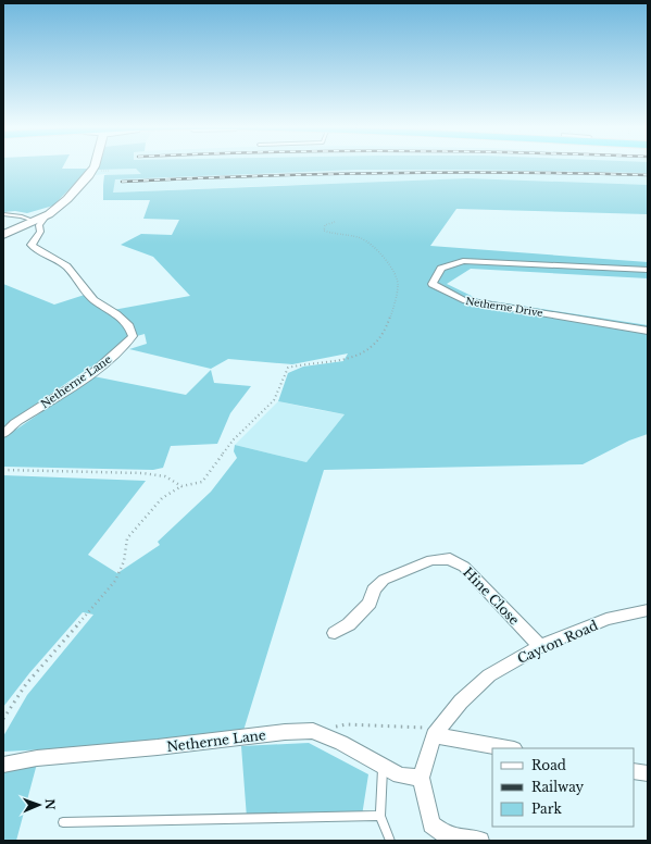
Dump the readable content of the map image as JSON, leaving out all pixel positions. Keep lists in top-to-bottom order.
{
  "streets": {
    "street": [
      "Netherne Drive",
      "Netherne Lane",
      "Hine Close",
      "Cayton Road"
    ]
  },
  "crossings": [
    ["Netherne Lane", "Cayton Road"],
    ["Hine Close", "Cayton Road"]
  ],
  "legend": ["Road", "Railway", "Park"],
  "north": "right"
}
